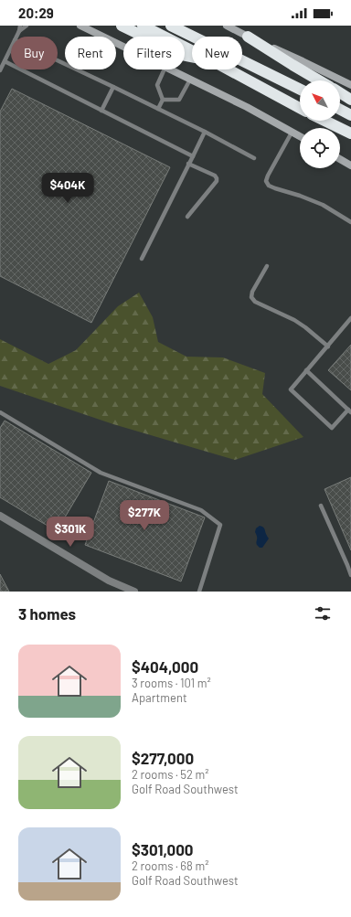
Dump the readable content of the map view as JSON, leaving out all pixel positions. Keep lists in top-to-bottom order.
{
  "north": "top left",
  "page": {
    "status": "20:29",
    "chip": [
      "Buy",
      "Rent",
      "Filters",
      "New"
    ],
    "price": ["$404K", "$277K", "$301K"],
    "heading": "3 homes",
    "list": [
      {
        "name": "$404,000",
        "note": "3 rooms · 101 m² · Apartment"
      },
      {
        "name": "$277,000",
        "note": "2 rooms · 52 m² · Golf Road Southwest"
      },
      {
        "name": "$301,000",
        "note": "2 rooms · 68 m² · Golf Road Southwest"
      }
    ]
  }
}
